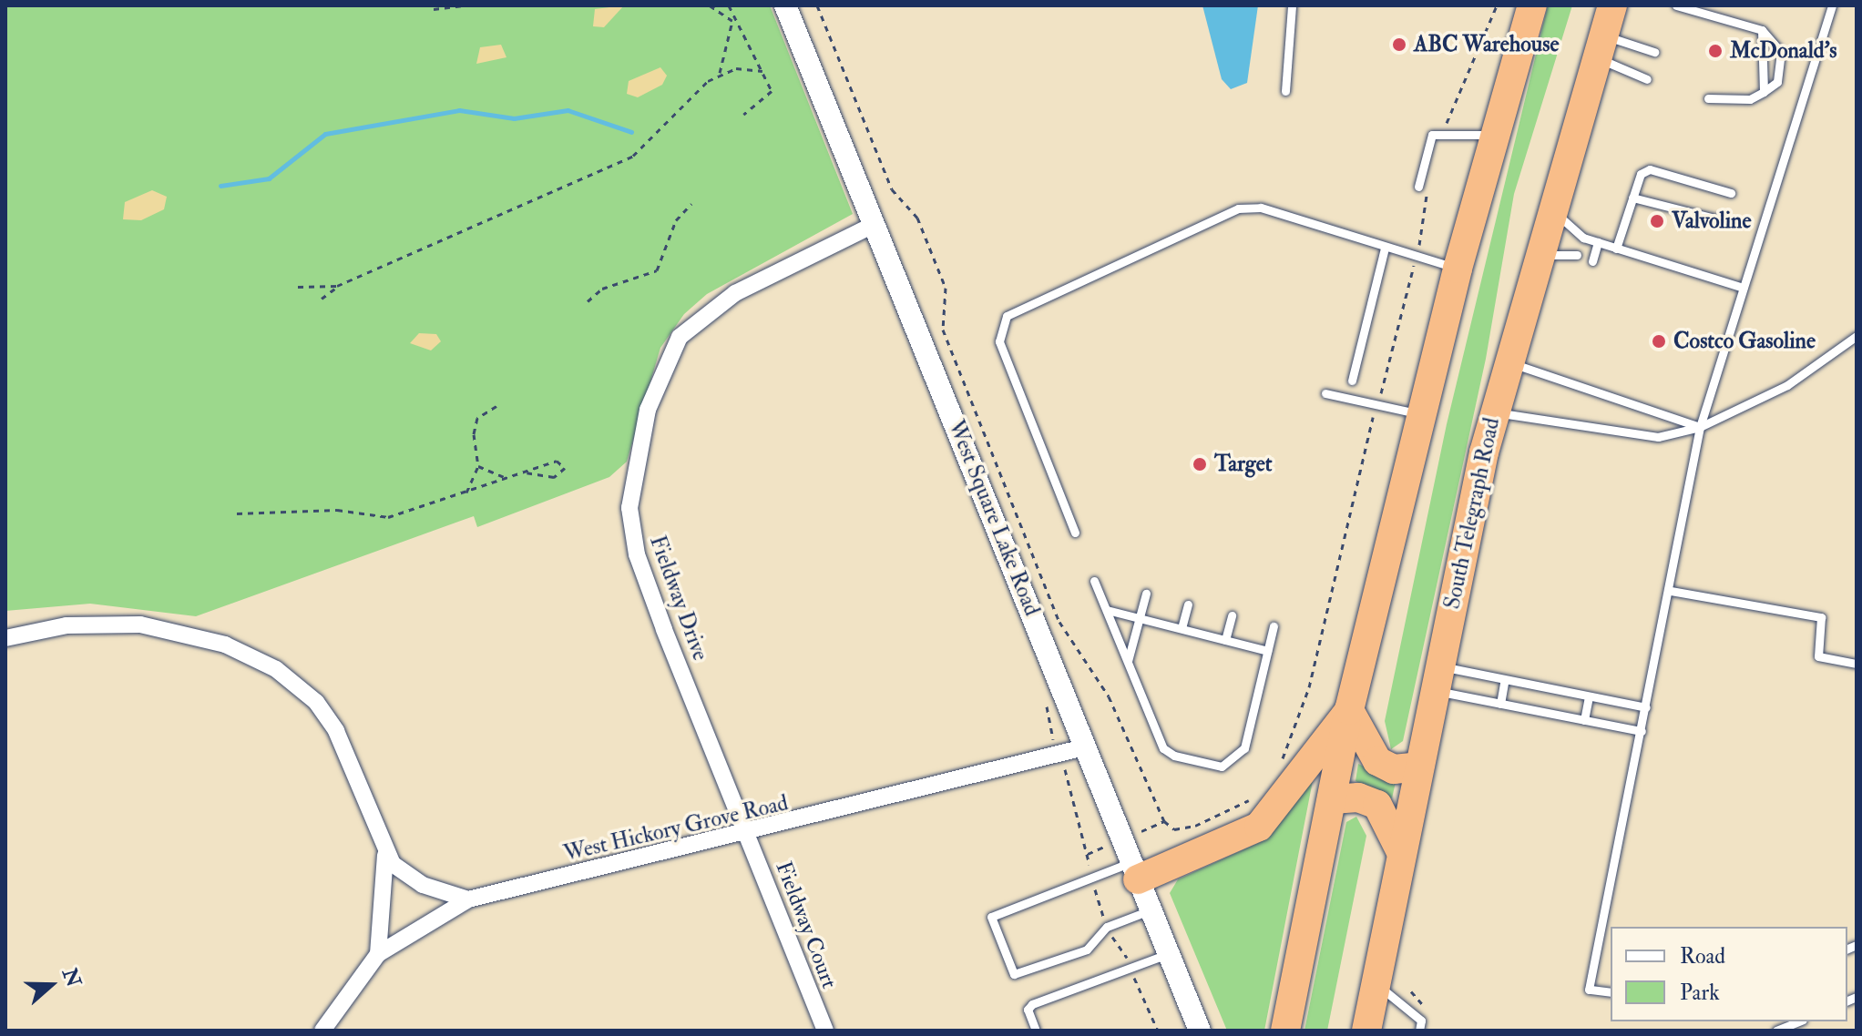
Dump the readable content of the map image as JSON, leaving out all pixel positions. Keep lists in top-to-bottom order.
{
  "streets": {
    "highway": ["South Telegraph Road"],
    "street": [
      "West Square Lake Road",
      "Fieldway Drive",
      "West Hickory Grove Road",
      "Fieldway Court"
    ]
  },
  "crossings": [
    ["West Square Lake Road", "Fieldway Drive"],
    ["West Square Lake Road", "West Hickory Grove Road"],
    ["Fieldway Drive", "West Hickory Grove Road"],
    ["Fieldway Drive", "Fieldway Court"],
    ["West Hickory Grove Road", "Fieldway Court"]
  ],
  "places": [
    "ABC Warehouse",
    "McDonald's",
    "Valvoline",
    "Costco Gasoline",
    "Target"
  ],
  "legend": ["Road", "Park"],
  "north": "right"
}
